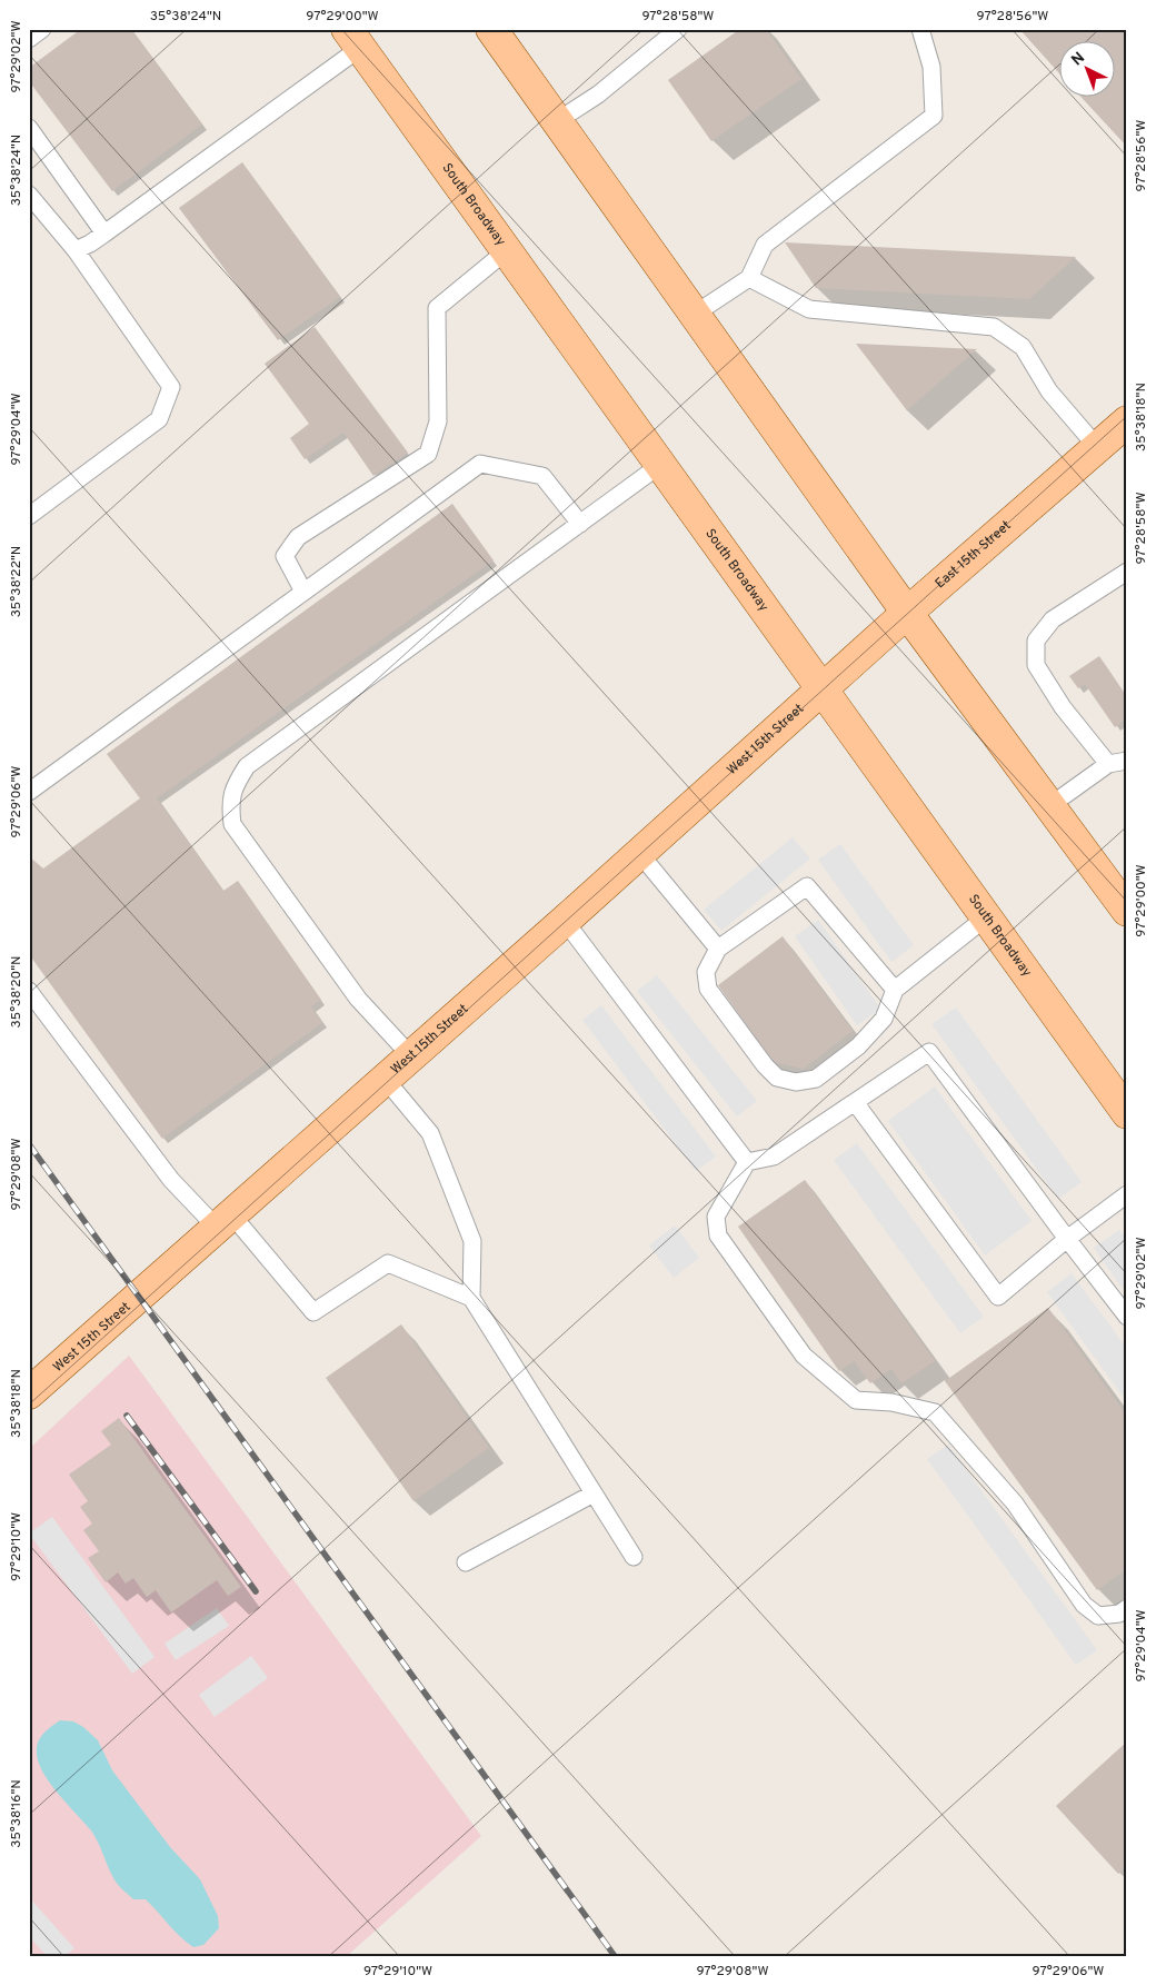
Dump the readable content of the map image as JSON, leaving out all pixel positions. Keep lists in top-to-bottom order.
{
  "streets": {
    "main road": ["South Broadway", "East 15th Street", "West 15th Street"]
  },
  "crossings": [
    ["South Broadway", "East 15th Street"],
    ["South Broadway", "West 15th Street"],
    ["East 15th Street", "West 15th Street"]
  ],
  "north": "top left",
  "coordinates": [
    "35°38'24\"N",
    "97°29'00\"W",
    "97°28'58\"W",
    "97°28'56\"W",
    "97°29'02\"W",
    "35°38'18\"N",
    "97°29'04\"W",
    "35°38'22\"N",
    "97°29'06\"W",
    "35°38'20\"N",
    "97°29'08\"W",
    "97°29'10\"W",
    "35°38'16\"N"
  ]
}
